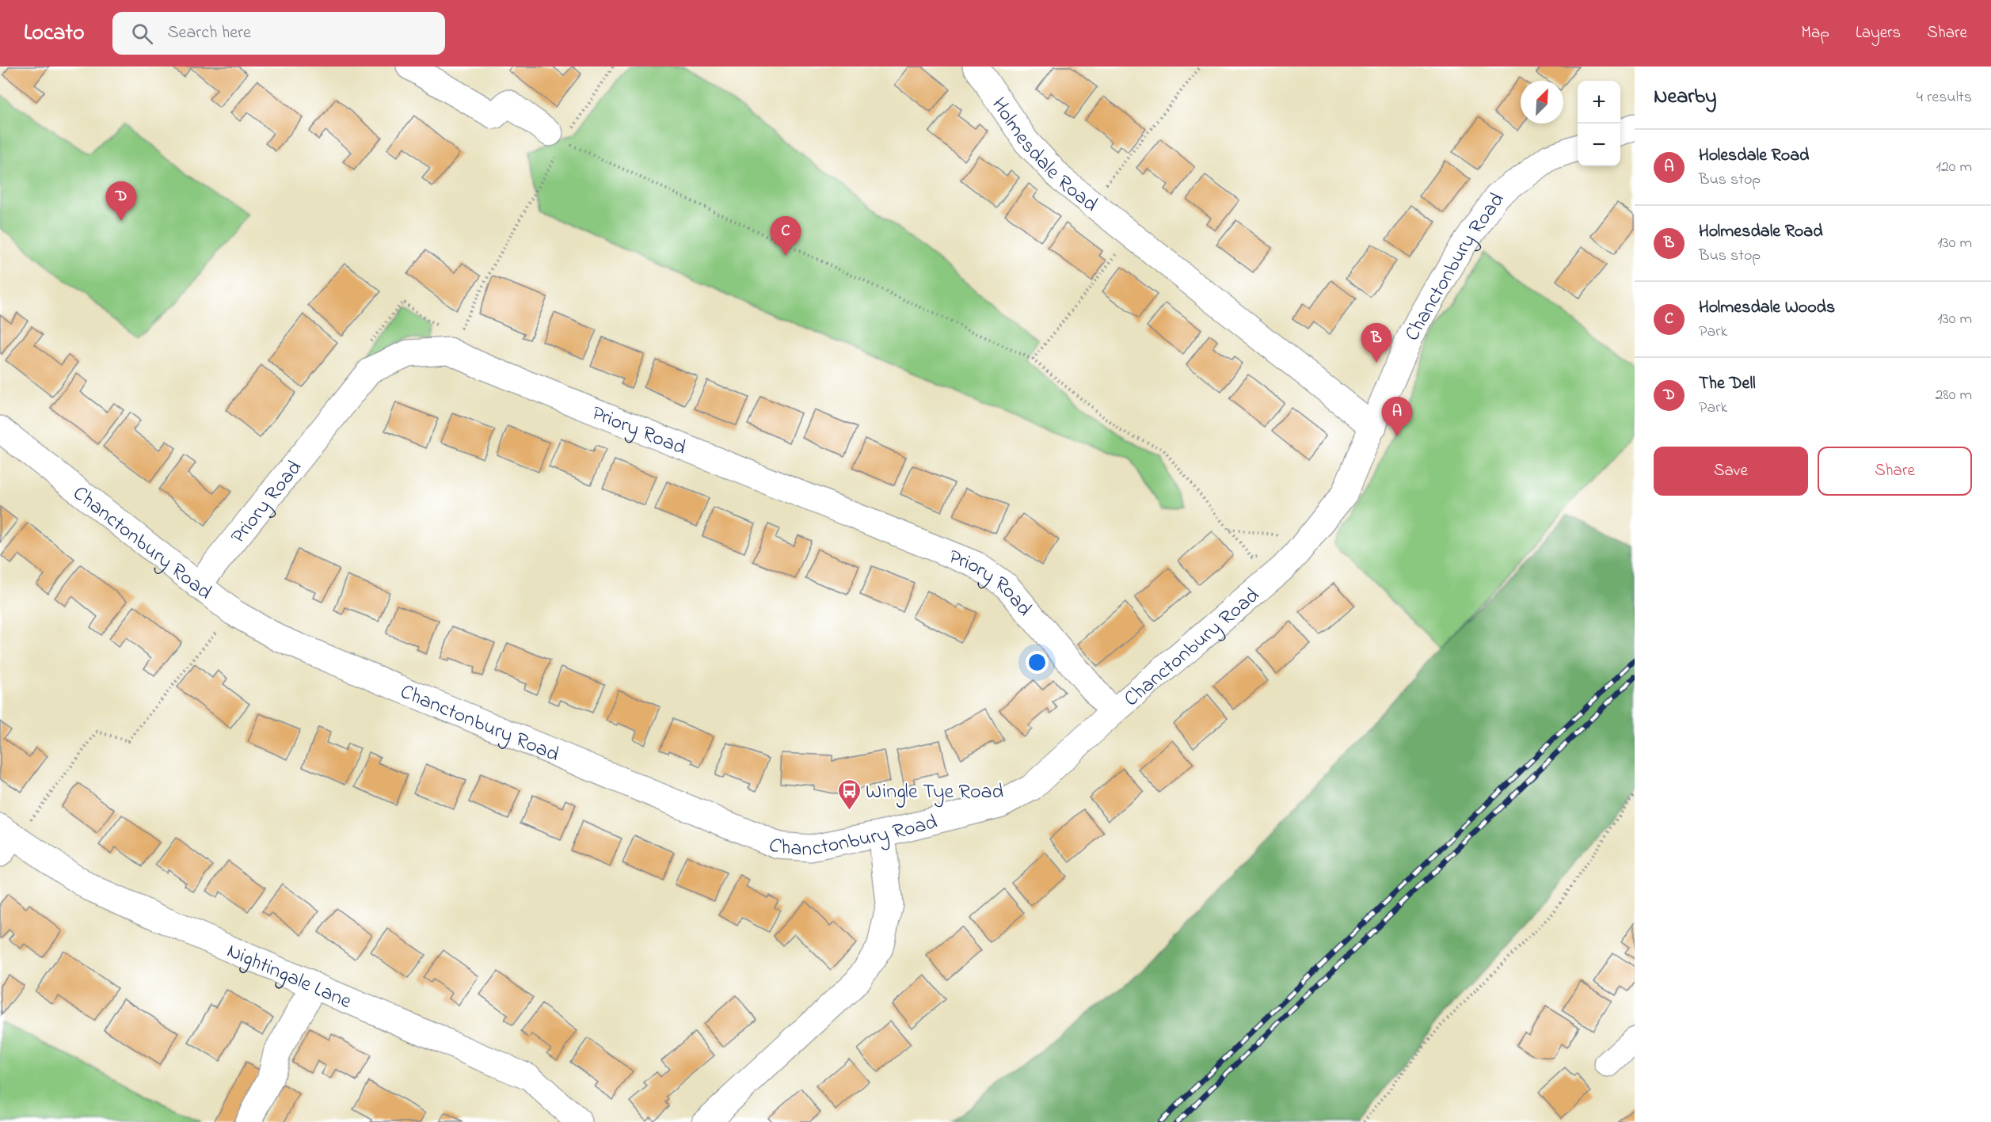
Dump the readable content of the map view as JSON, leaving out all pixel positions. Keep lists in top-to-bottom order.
{
  "streets": {
    "street": [
      "Holmesdale Road",
      "Chanctonbury Road",
      "Priory Road",
      "Nightingale Lane"
    ]
  },
  "crossings": [
    ["Holmesdale Road", "Chanctonbury Road"],
    ["Chanctonbury Road", "Priory Road"]
  ],
  "places": {
    "bus stop": ["Wingle Tye Road"]
  },
  "north": "top right",
  "page": {
    "header": "Locato",
    "search": "Search here",
    "nav": ["Map", "Layers", "Share"],
    "heading": ["Nearby", "4 results"],
    "map_buttons": ["+", "−"],
    "list": [
      {
        "mark": "A",
        "name": "Holesdale Road",
        "note": "Bus stop",
        "value": "120 m"
      },
      {
        "mark": "B",
        "name": "Holmesdale Road",
        "note": "Bus stop",
        "value": "130 m"
      },
      {
        "mark": "C",
        "name": "Holmesdale Woods",
        "note": "Park",
        "value": "130 m"
      },
      {
        "mark": "D",
        "name": "The Dell",
        "note": "Park",
        "value": "280 m"
      }
    ],
    "pins": [
      "D",
      "C",
      "B",
      "A"
    ],
    "buttons": ["Save", "Share"]
  }
}
